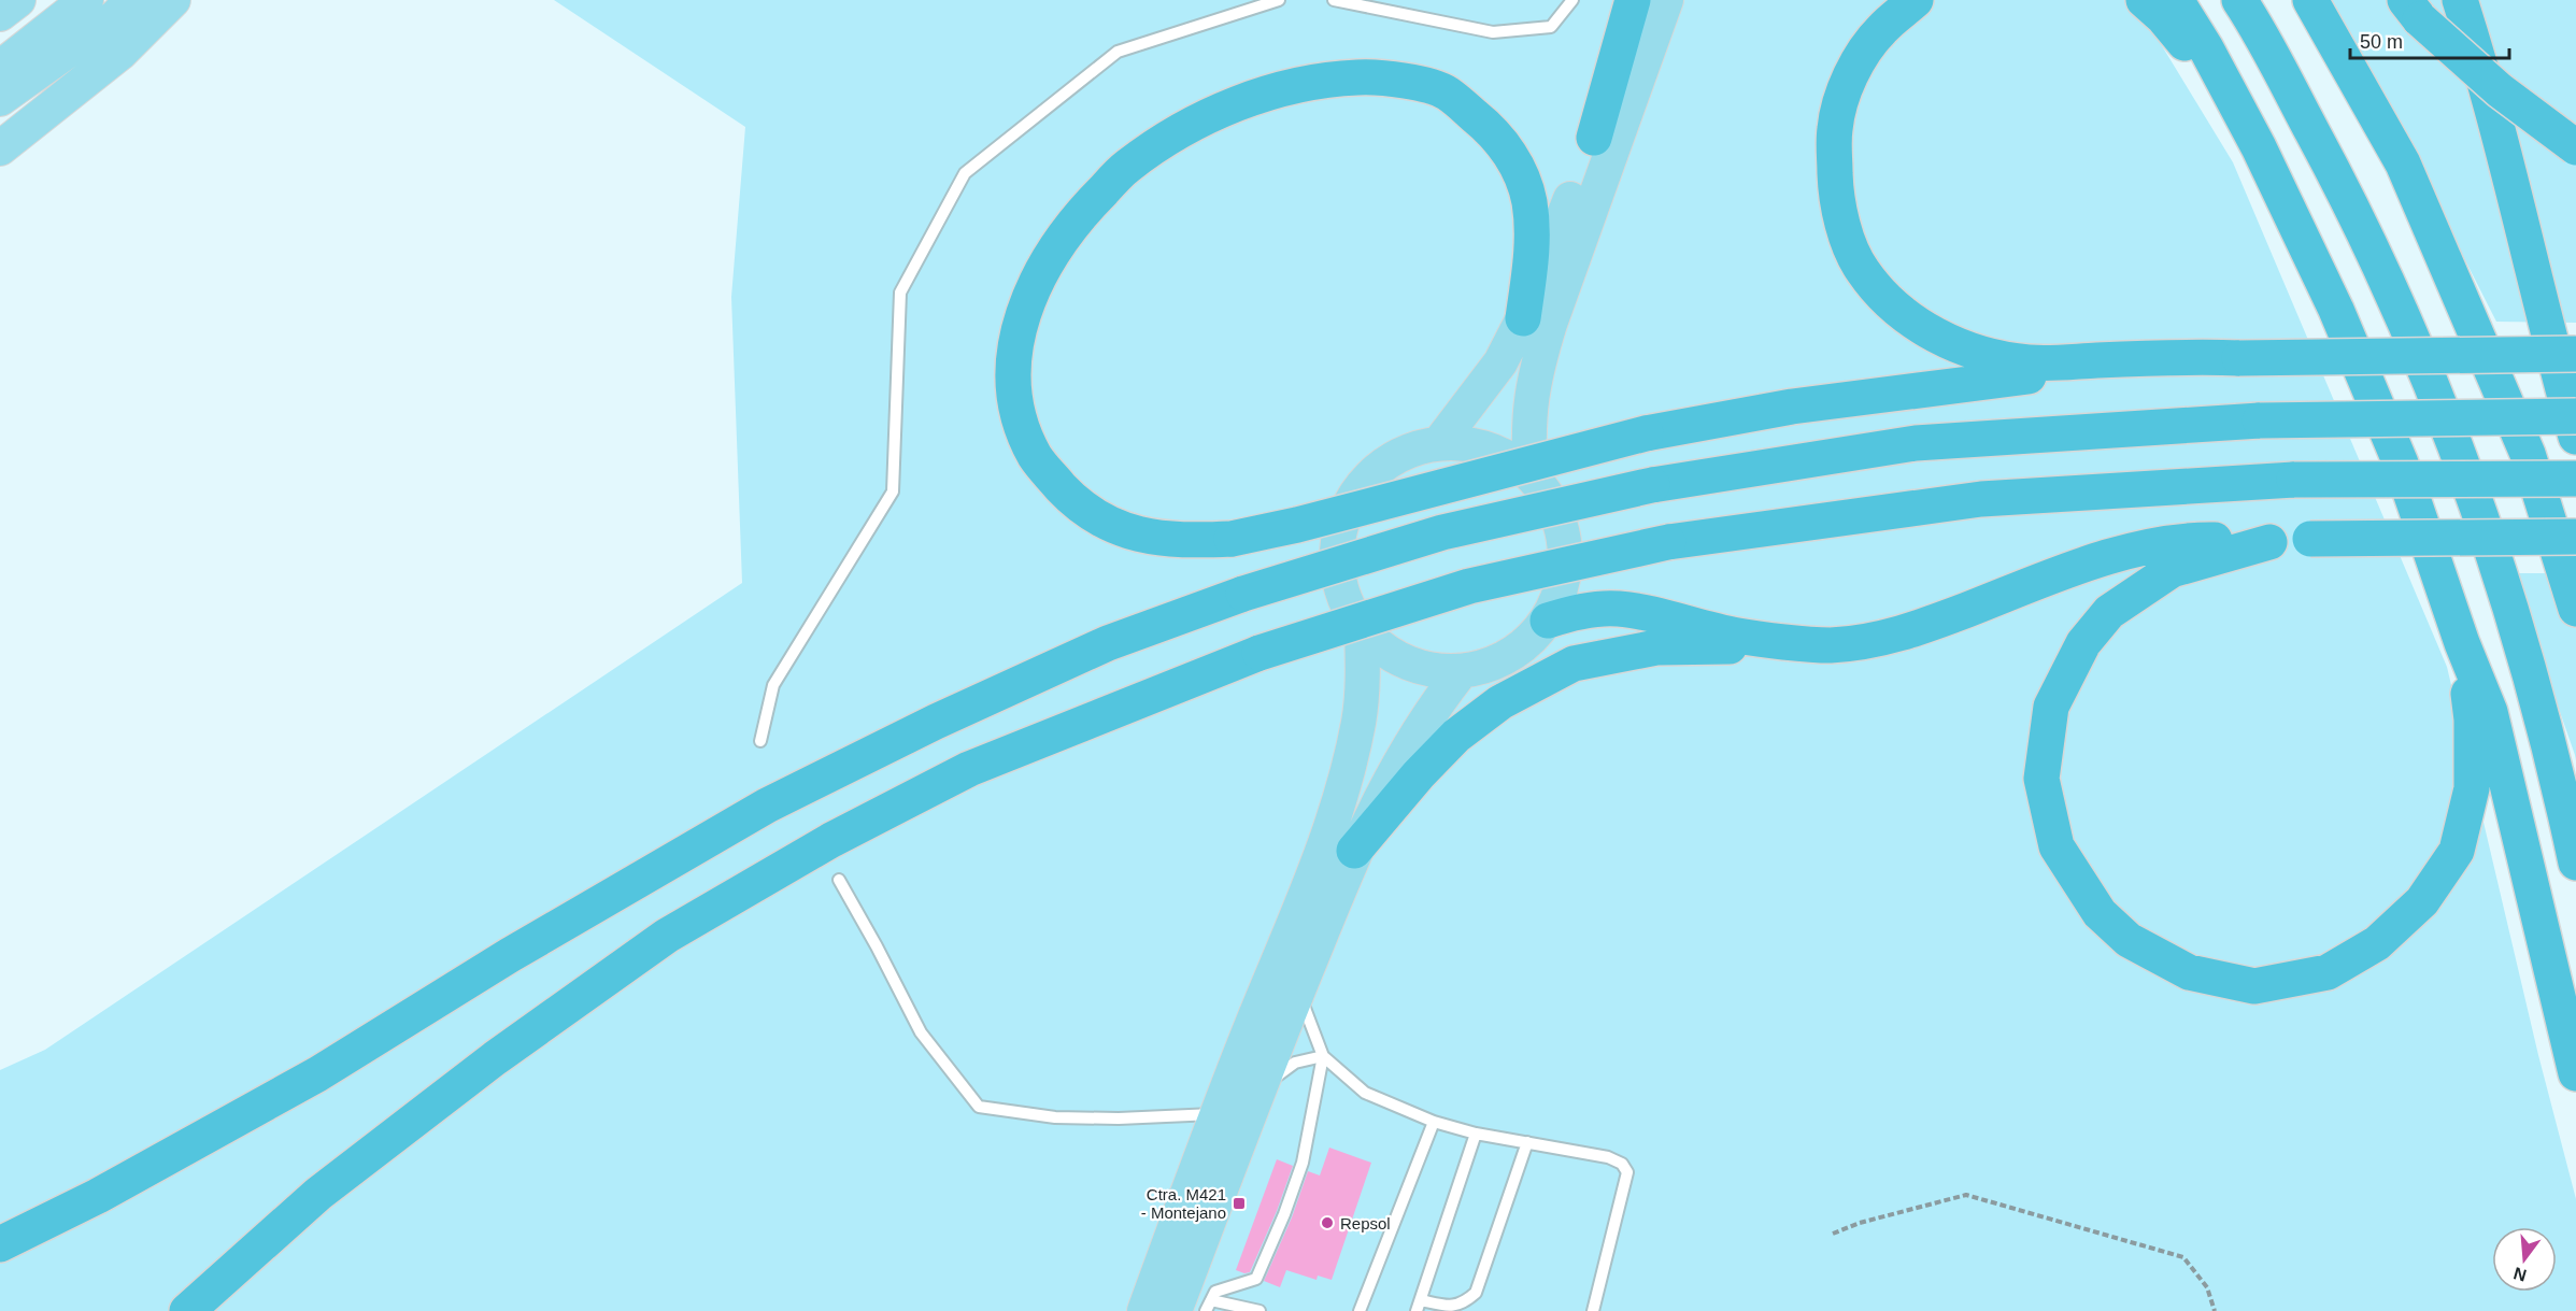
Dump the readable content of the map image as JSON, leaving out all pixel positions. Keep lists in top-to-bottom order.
{
  "places": {
    "transit": ["Ctra. M421 - Montejano"],
    "other": ["Repsol"]
  },
  "scale_bar": "50 m",
  "north": "bottom"
}
